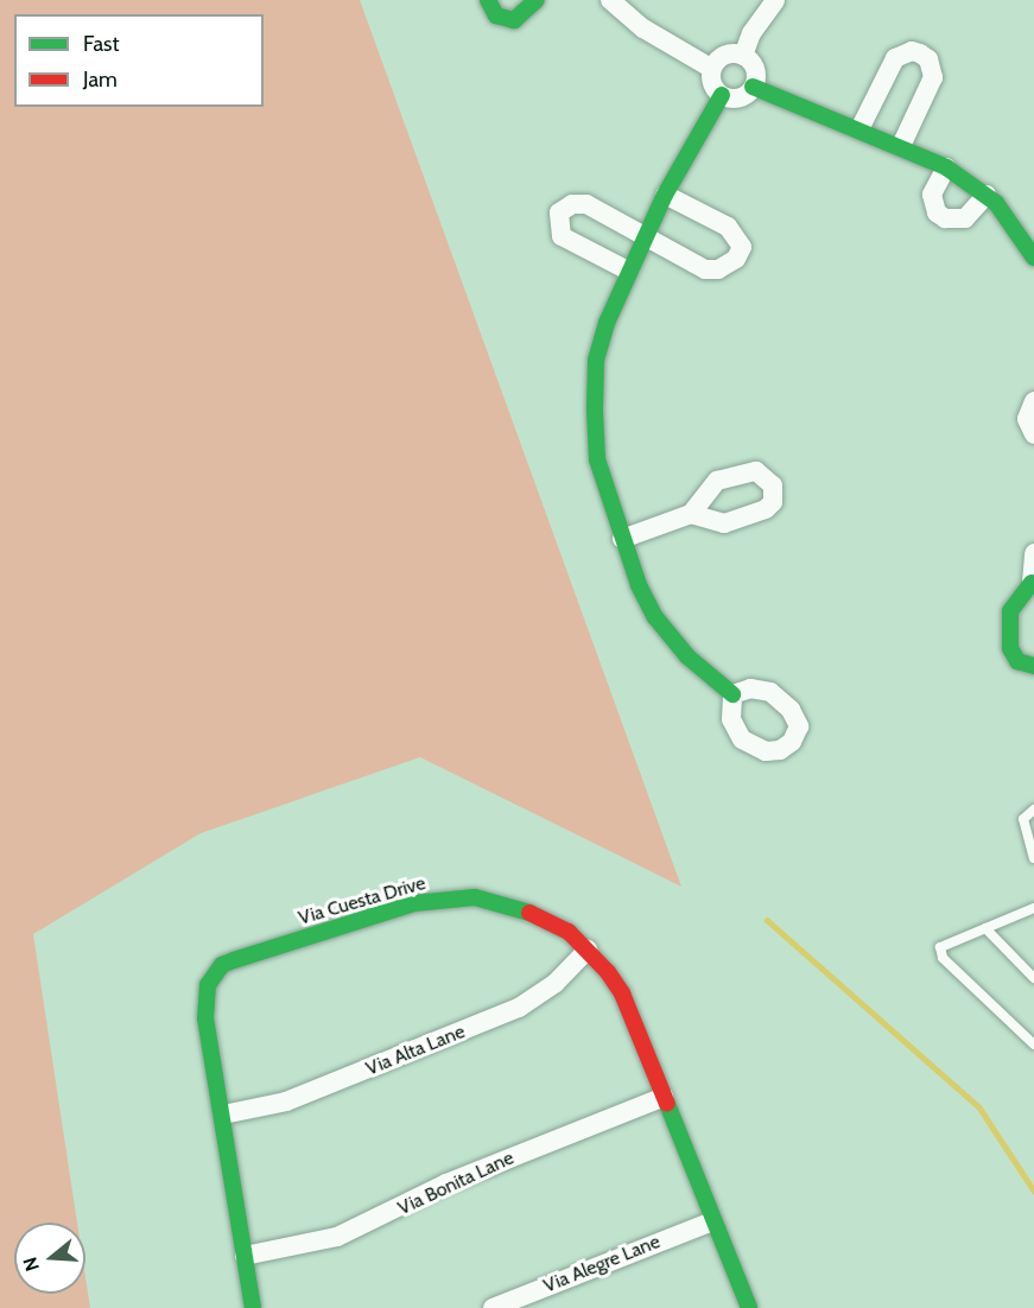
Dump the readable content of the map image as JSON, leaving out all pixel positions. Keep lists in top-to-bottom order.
{
  "streets": {
    "street": [
      "Via Cuesta Drive",
      "Via Alta Lane",
      "Via Bonita Lane",
      "Via Alegre Lane"
    ]
  },
  "crossings": [
    ["Via Cuesta Drive", "Via Alta Lane"],
    ["Via Cuesta Drive", "Via Bonita Lane"],
    ["Via Cuesta Drive", "Via Alegre Lane"]
  ],
  "legend": ["Fast", "Jam"],
  "north": "left"
}
